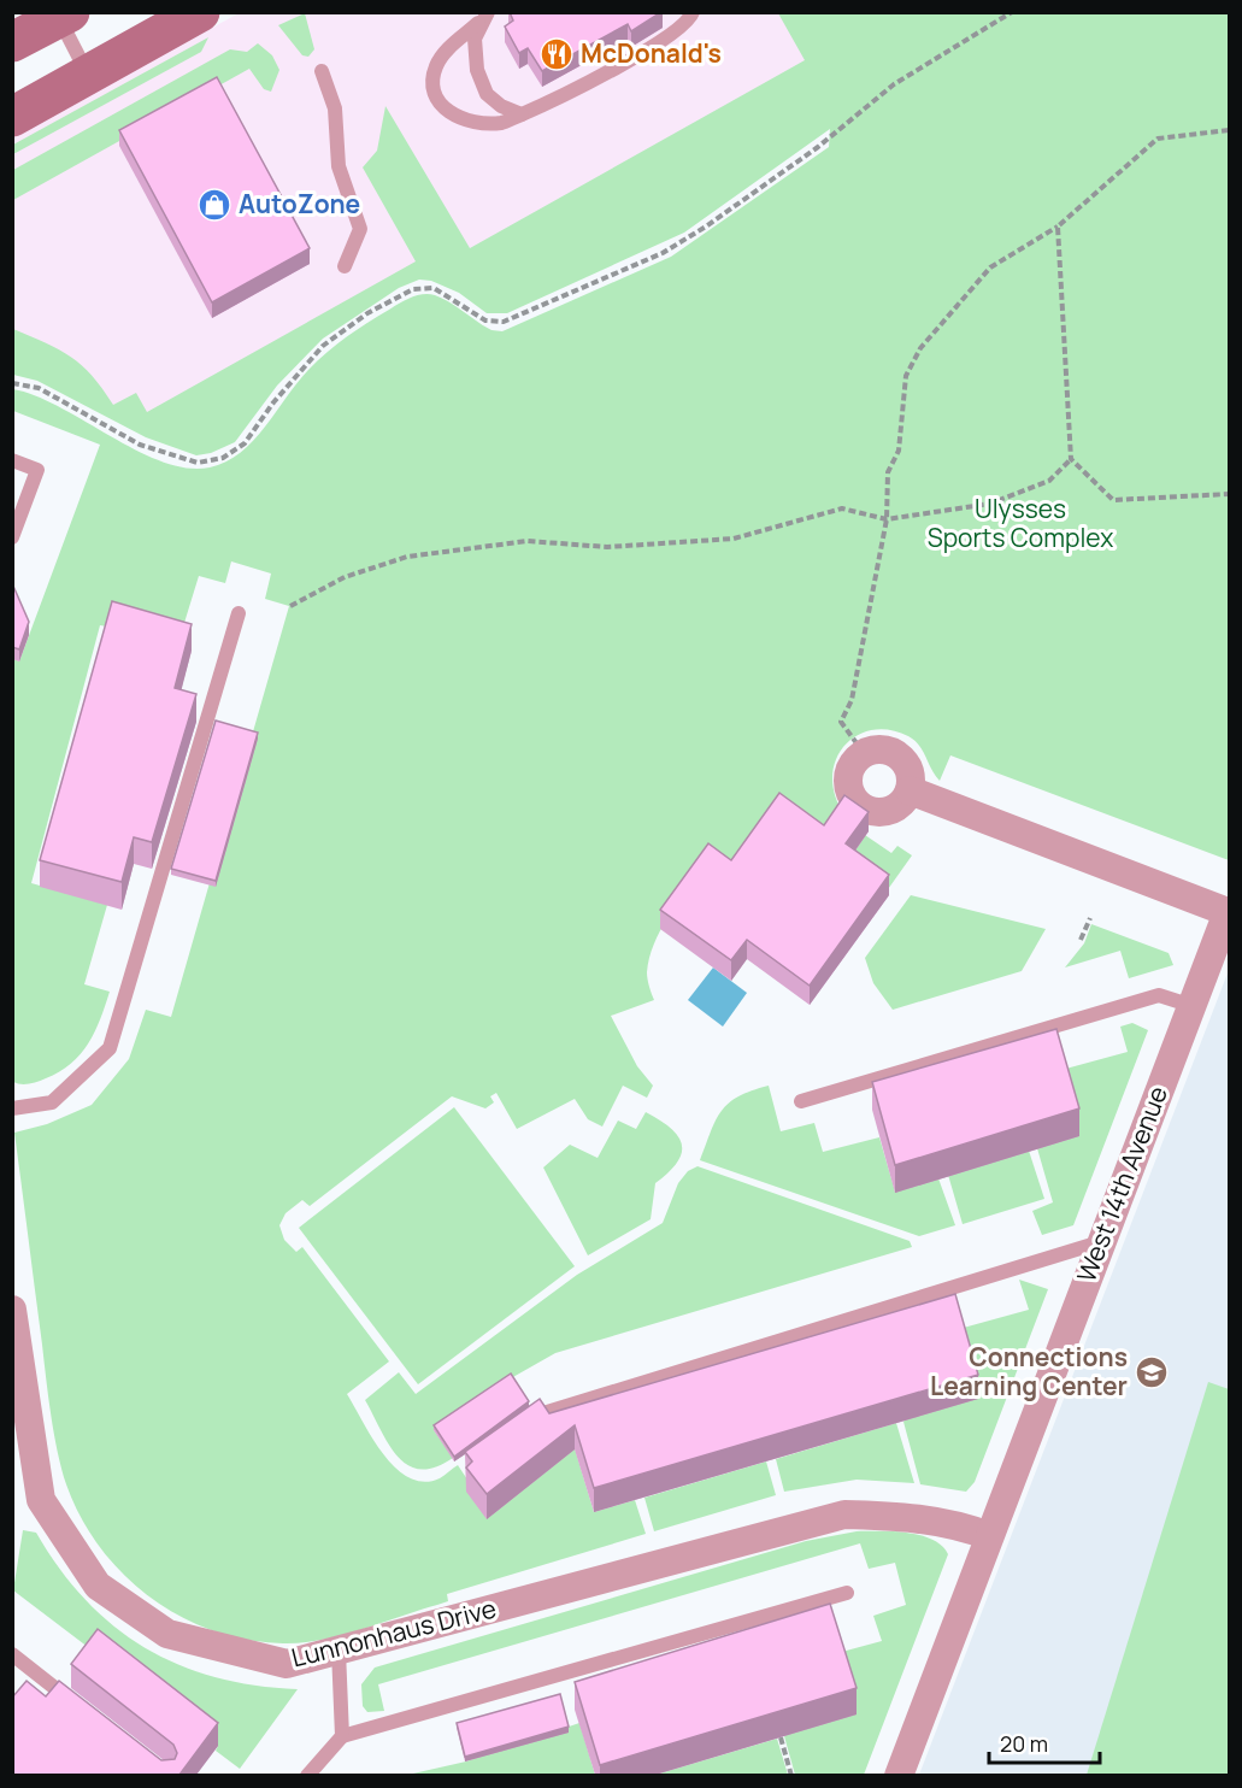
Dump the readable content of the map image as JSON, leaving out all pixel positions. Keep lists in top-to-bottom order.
{
  "streets": {
    "street": ["West 14th Avenue", "Lunnonhaus Drive"]
  },
  "crossings": [
    ["West 14th Avenue", "Lunnonhaus Drive"]
  ],
  "parks": ["Ulysses Sports Complex"],
  "places": {
    "restaurant": ["McDonald's"],
    "shop": ["AutoZone"],
    "school or university": ["Connections Learning Center"]
  },
  "scale_bar": "20 m"
}
